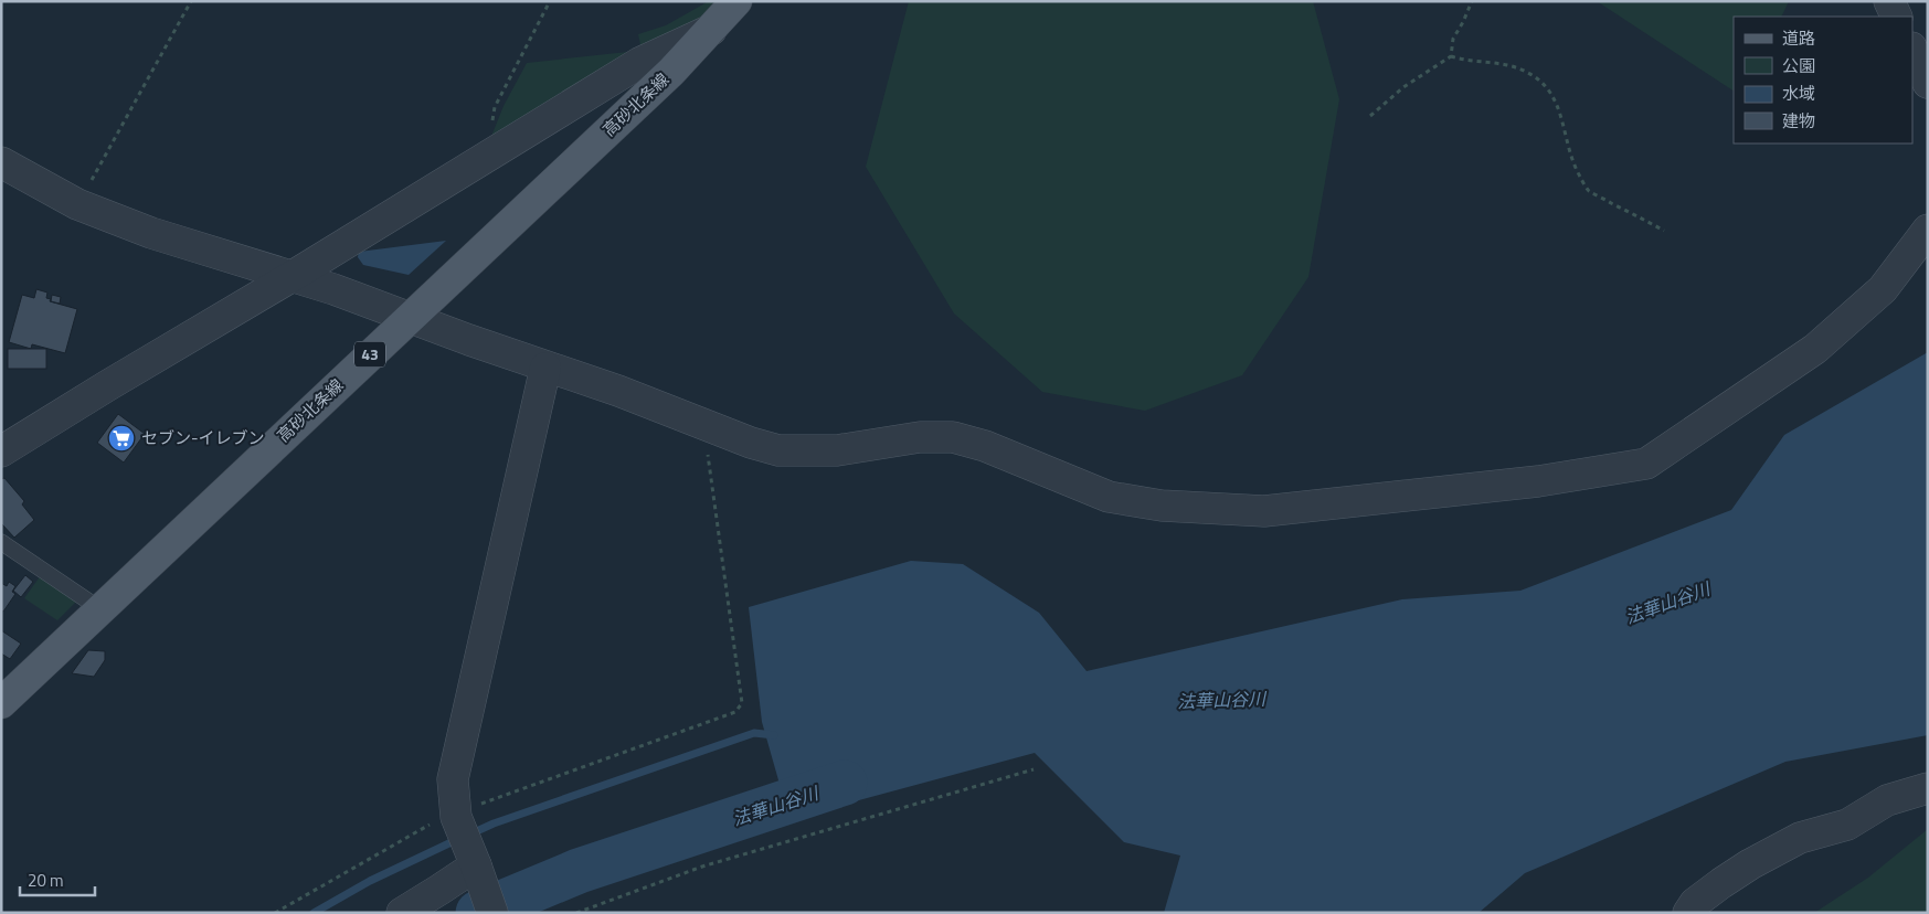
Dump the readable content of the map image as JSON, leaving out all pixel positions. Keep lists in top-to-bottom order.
{
  "streets": {
    "main road": ["高砂北条線", "43"]
  },
  "water": ["法華山谷川"],
  "places": {
    "supermarket": ["セブン-イレブン"]
  },
  "legend": [
    "道路",
    "公園",
    "水域",
    "建物"
  ],
  "scale_bar": "20 m"
}
